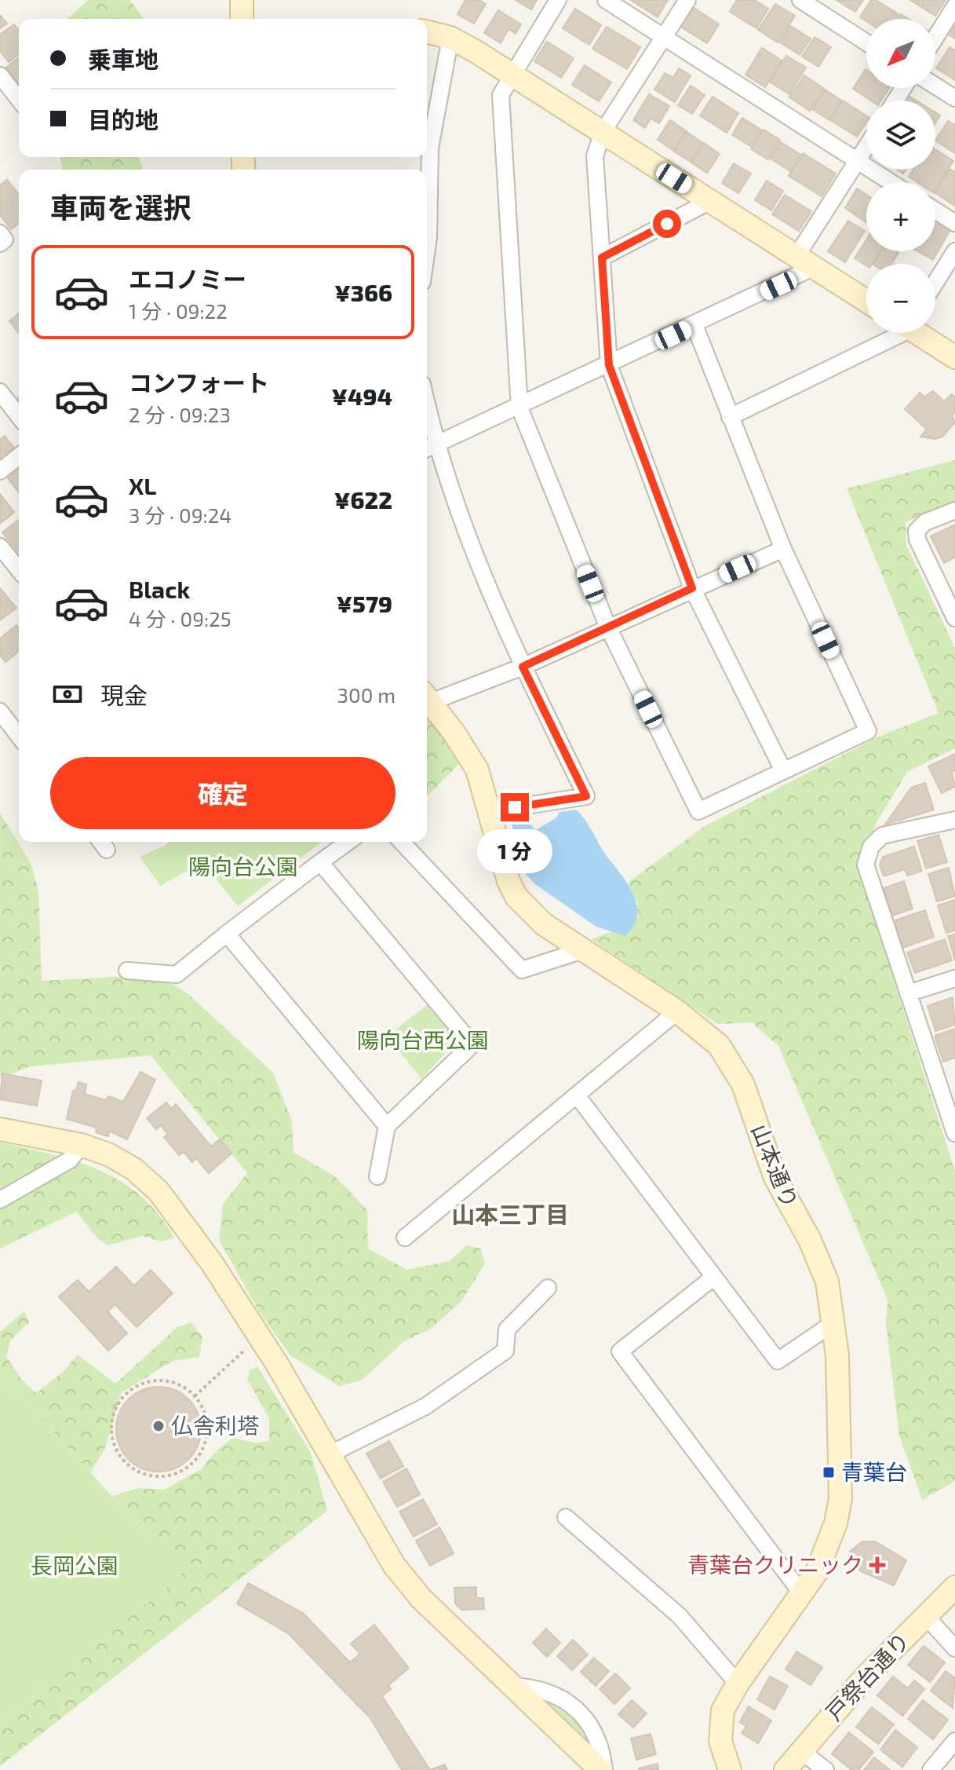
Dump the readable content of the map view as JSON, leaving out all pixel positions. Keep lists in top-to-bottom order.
{
  "streets": {
    "street": ["山本通り", "戸祭台通り"]
  },
  "districts": ["山本三丁目"],
  "parks": ["陽向台公園", "陽向台西公園", "長岡公園"],
  "places": {
    "other": ["仏舎利塔"],
    "transit": ["青葉台"],
    "health": ["青葉台クリニック"]
  },
  "north": "bottom left",
  "page": {
    "map_buttons": ["+", "−"],
    "banner": ["乗車地", "目的地"],
    "heading": "車両を選択",
    "list": [
      {
        "name": "エコノミー",
        "note": "1 分 · 09:22",
        "value": "¥366"
      },
      {
        "name": "コンフォート",
        "note": "2 分 · 09:23",
        "value": "¥494"
      },
      {
        "name": "XL",
        "note": "3 分 · 09:24",
        "value": "¥622"
      },
      {
        "name": "Black",
        "note": "4 分 · 09:25",
        "value": "¥579"
      }
    ],
    "pay": ["現金", "300 m"],
    "buttons": "確定",
    "bubble": "1 分"
  }
}
